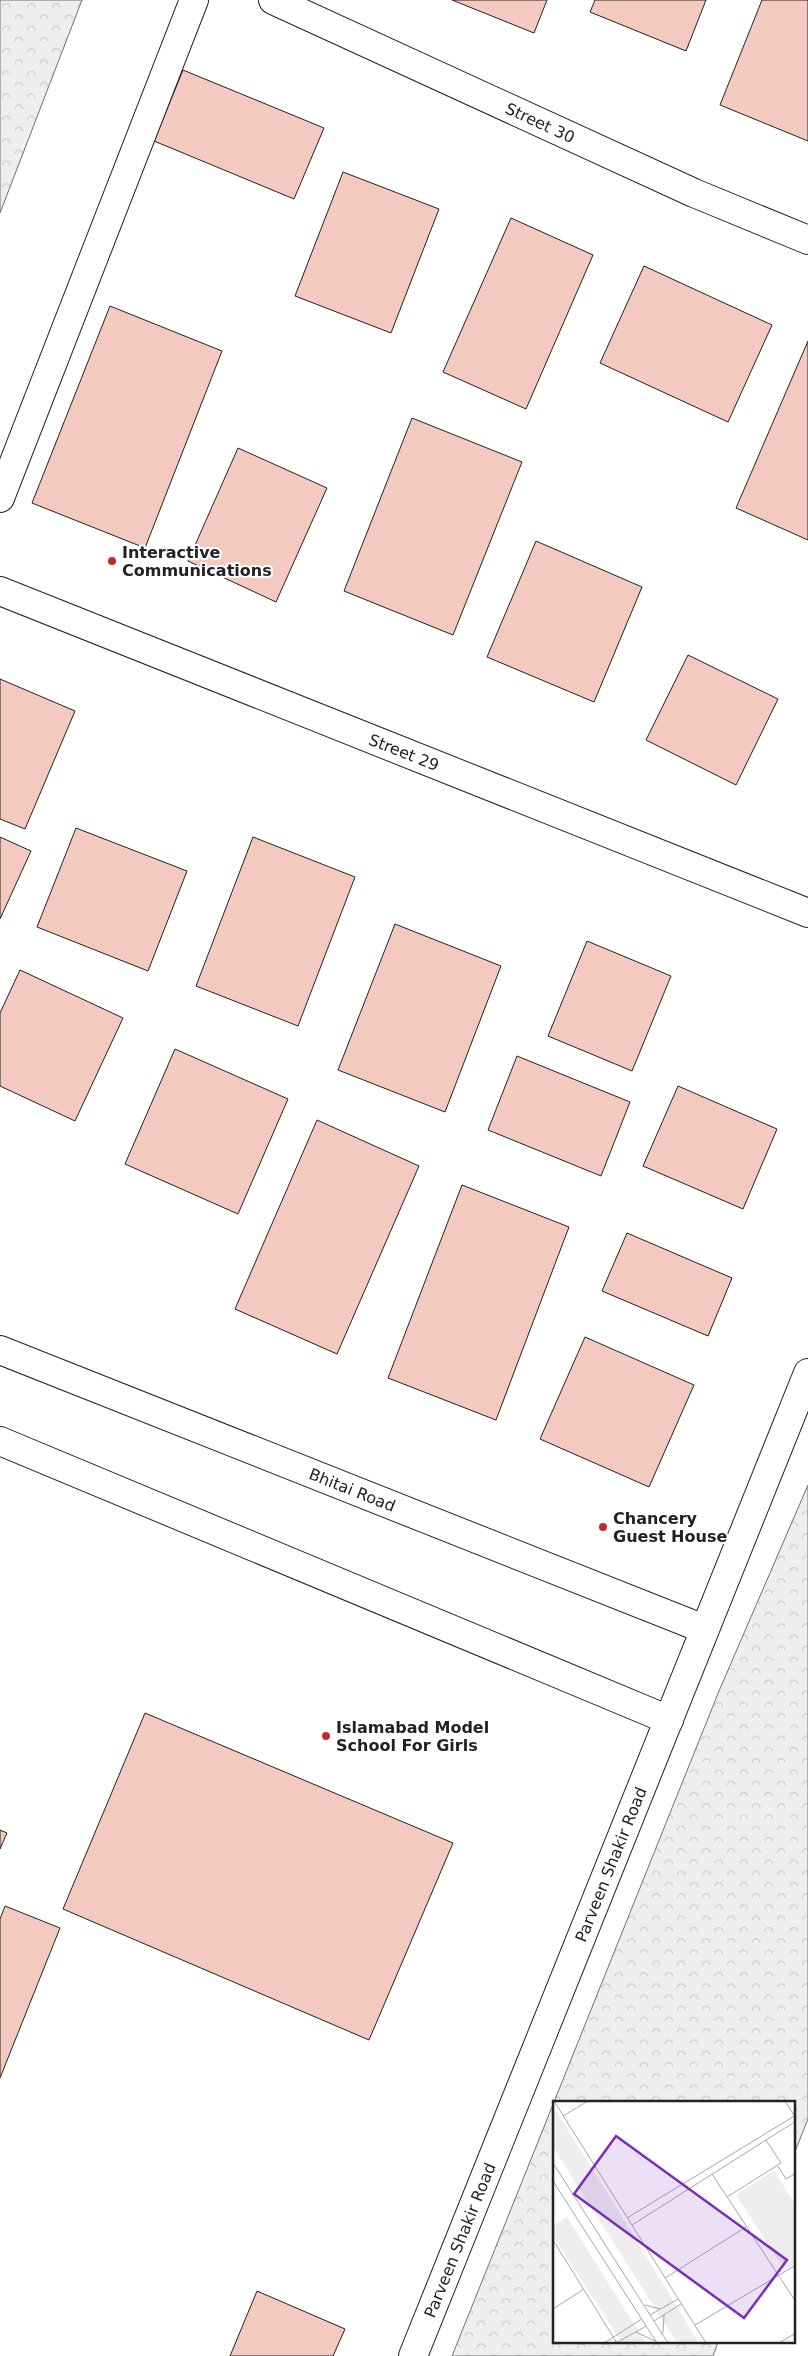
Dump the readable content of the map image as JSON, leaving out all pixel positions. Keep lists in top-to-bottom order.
{
  "streets": {
    "street": [
      "Street 30",
      "Street 29",
      "Bhitai Road",
      "Parveen Shakir Road"
    ]
  },
  "crossings": [
    ["Bhitai Road", "Parveen Shakir Road"]
  ],
  "places": ["Interactive Communications", "Chancery Guest House", "Islamabad Model School For Girls"]
}
